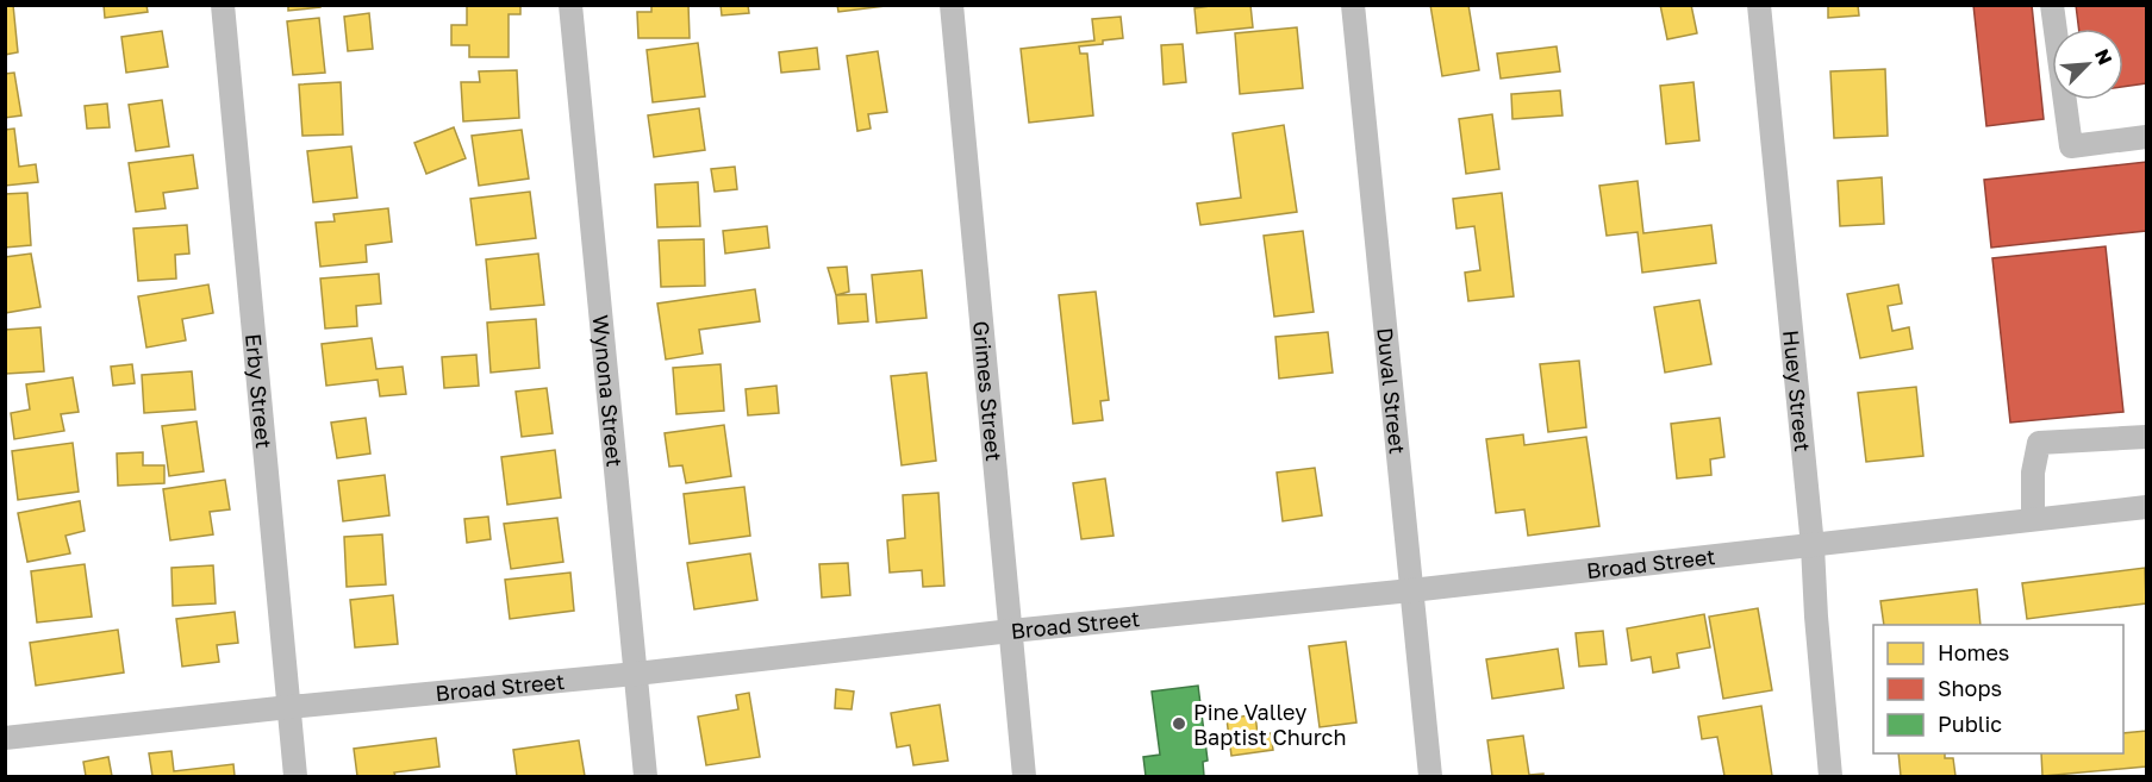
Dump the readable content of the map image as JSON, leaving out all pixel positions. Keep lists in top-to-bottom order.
{
  "streets": {
    "street": [
      "Erby Street",
      "Wynona Street",
      "Grimes Street",
      "Duval Street",
      "Huey Street",
      "Broad Street"
    ]
  },
  "crossings": [
    ["Erby Street", "Broad Street"],
    ["Wynona Street", "Broad Street"],
    ["Grimes Street", "Broad Street"],
    ["Duval Street", "Broad Street"],
    ["Huey Street", "Broad Street"]
  ],
  "places": ["Pine Valley Baptist Church"],
  "legend": ["Homes", "Shops", "Public"],
  "north": "top right"
}
